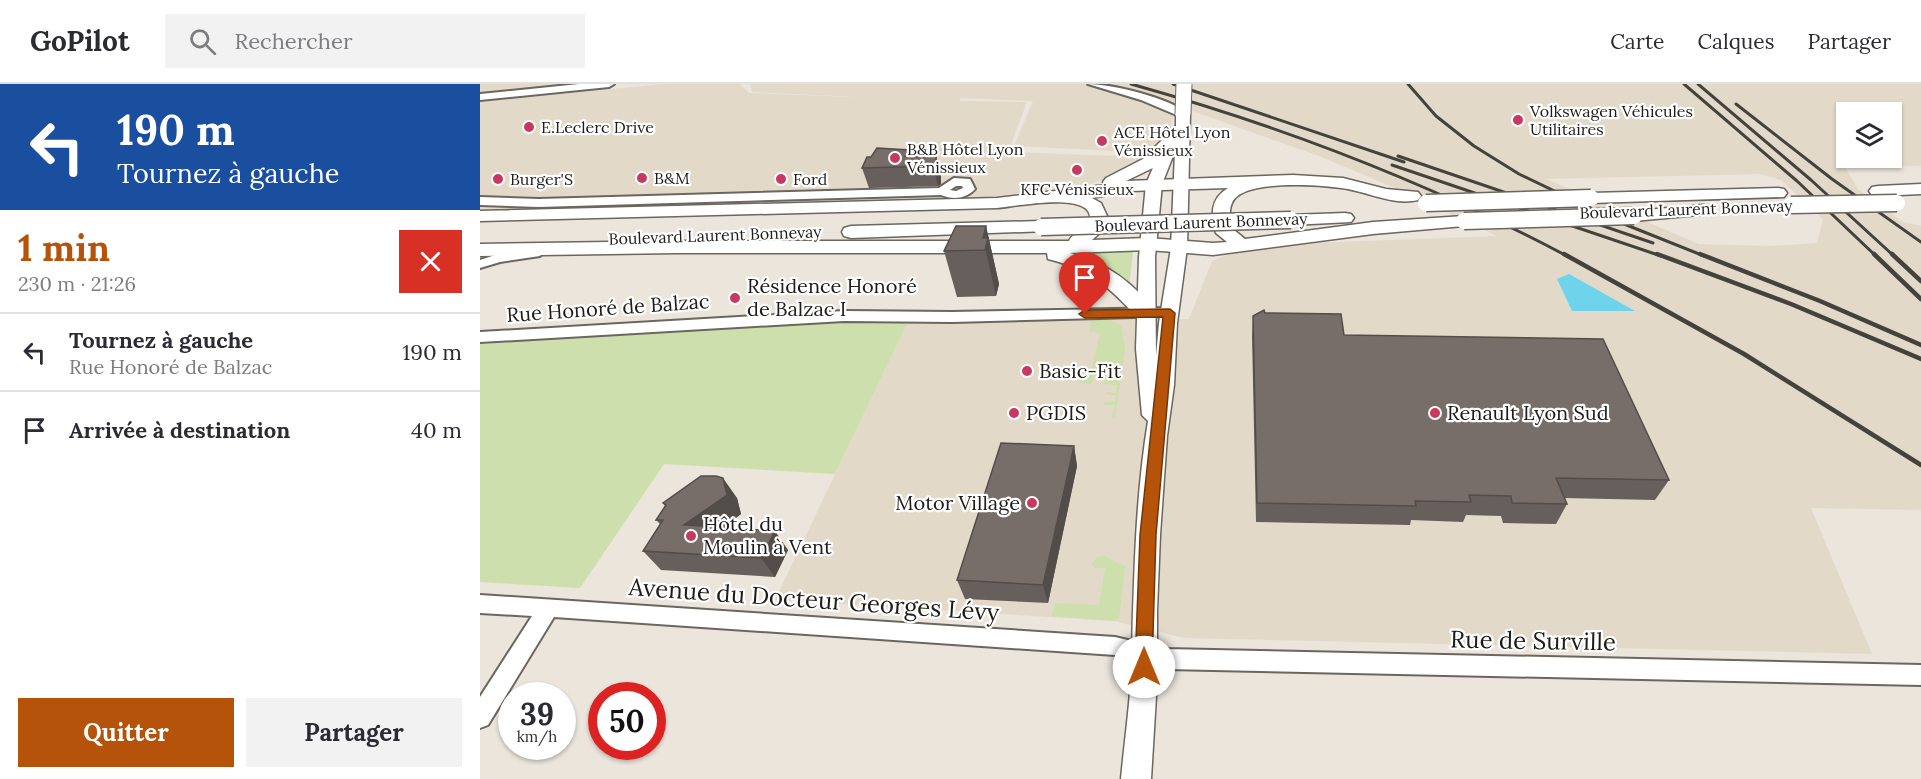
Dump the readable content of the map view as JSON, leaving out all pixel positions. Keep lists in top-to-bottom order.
{
  "streets": {
    "highway": ["Boulevard Laurent Bonnevay"],
    "street": ["Rue Honoré de Balzac", "Avenue du Docteur Georges Lévy", "Rue de Surville"]
  },
  "crossings": [
    ["Avenue du Docteur Georges Lévy", "Rue de Surville"]
  ],
  "places": [
    "Volkswagen Véhicules Utilitaires",
    "E.Leclerc Drive",
    "ACE Hôtel Lyon Vénissieux",
    "B&B Hôtel Lyon Vénissieux",
    "KFC Vénissieux",
    "B&M",
    "Burger'S",
    "Ford",
    "Résidence Honoré de Balzac I",
    "Basic-Fit",
    "PGDIS",
    "Renault Lyon Sud",
    "Motor Village",
    "Hôtel du Moulin à Vent"
  ],
  "page": {
    "header": "GoPilot",
    "search": "Rechercher",
    "nav": ["Carte", "Calques", "Partager"],
    "turn": ["190 m", "Tournez à gauche"],
    "heading": ["1 min", "230 m · 21:26"],
    "list": [
      {
        "name": "Tournez à gauche",
        "note": "Rue Honoré de Balzac",
        "value": "190 m"
      },
      {
        "name": "Arrivée à destination",
        "value": "40 m"
      }
    ],
    "speed": "39 km/h",
    "limit": "50",
    "buttons": ["Quitter", "Partager"]
  }
}
